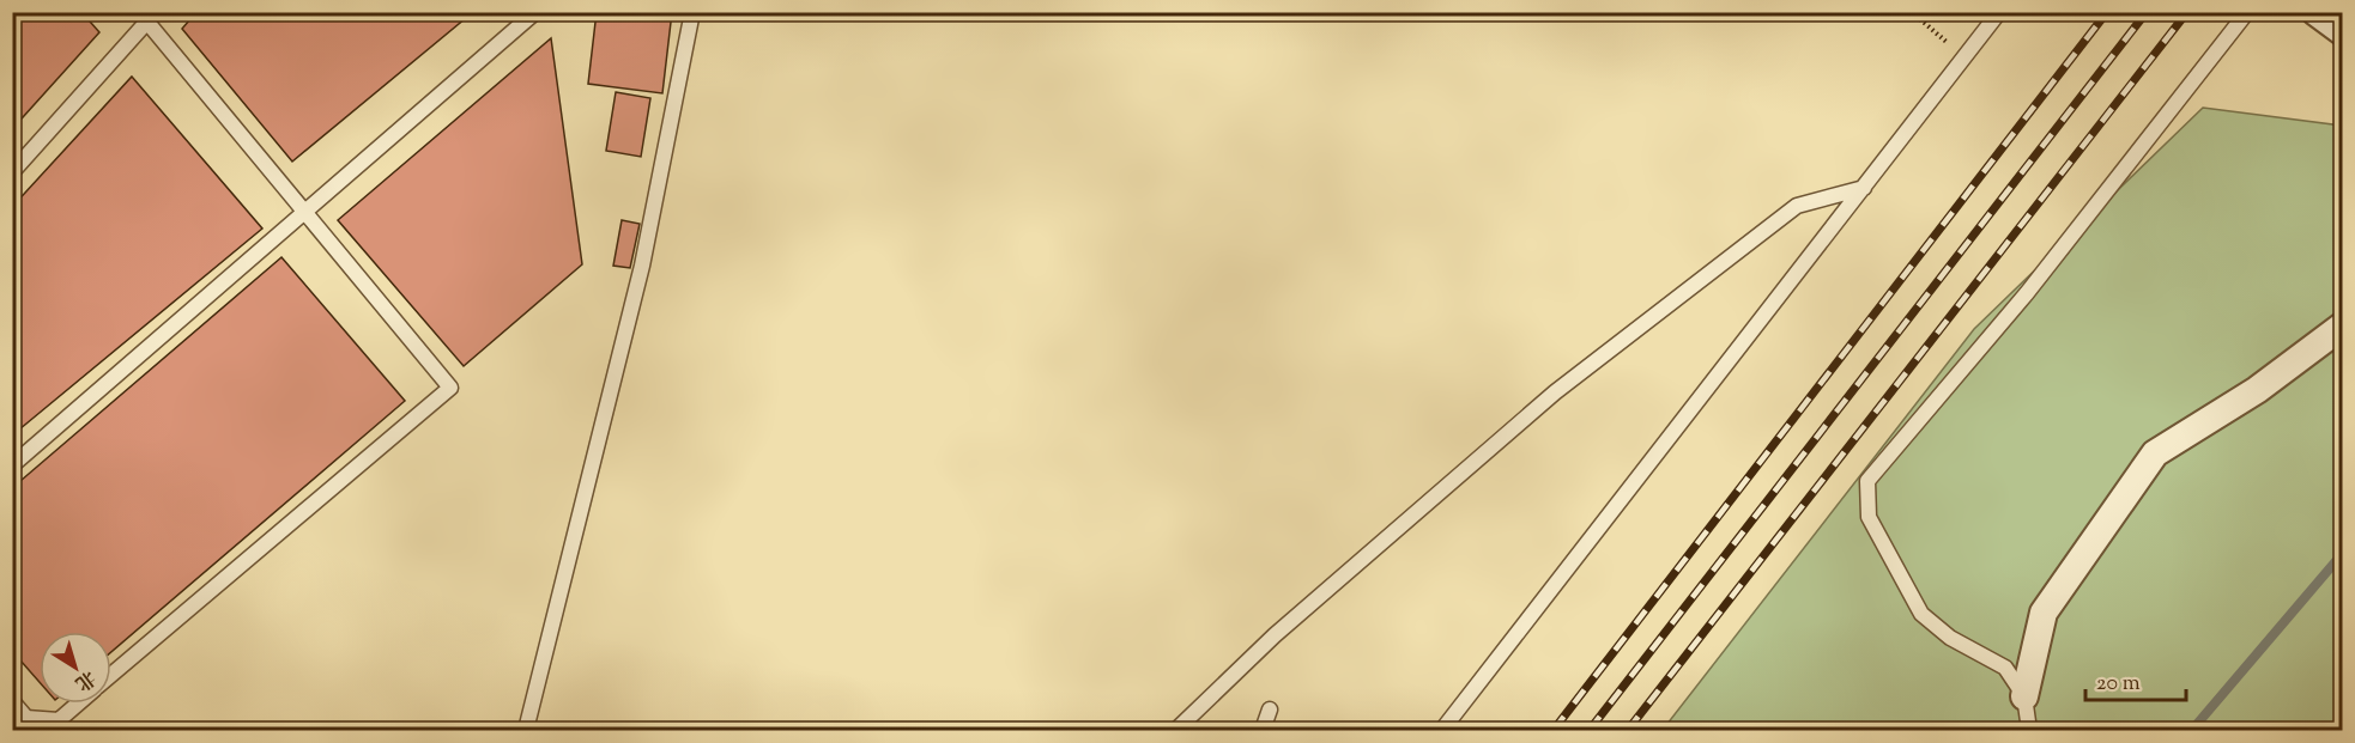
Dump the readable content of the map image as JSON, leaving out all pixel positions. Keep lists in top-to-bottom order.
{
  "scale_bar": "20 m",
  "north": "bottom right"
}
